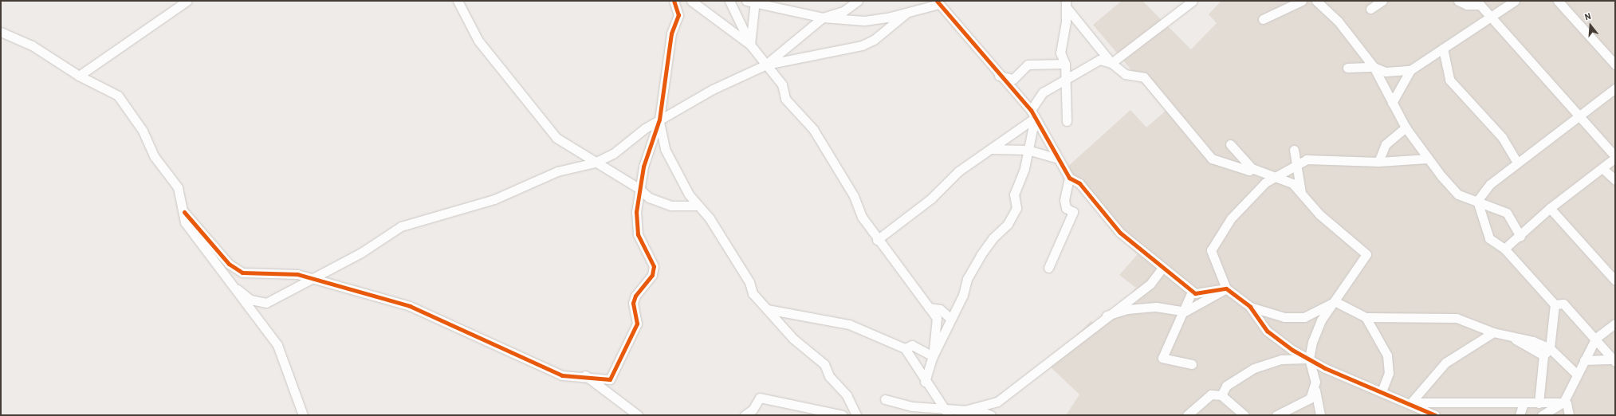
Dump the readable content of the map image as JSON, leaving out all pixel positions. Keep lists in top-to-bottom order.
{
  "north": "top"
}
